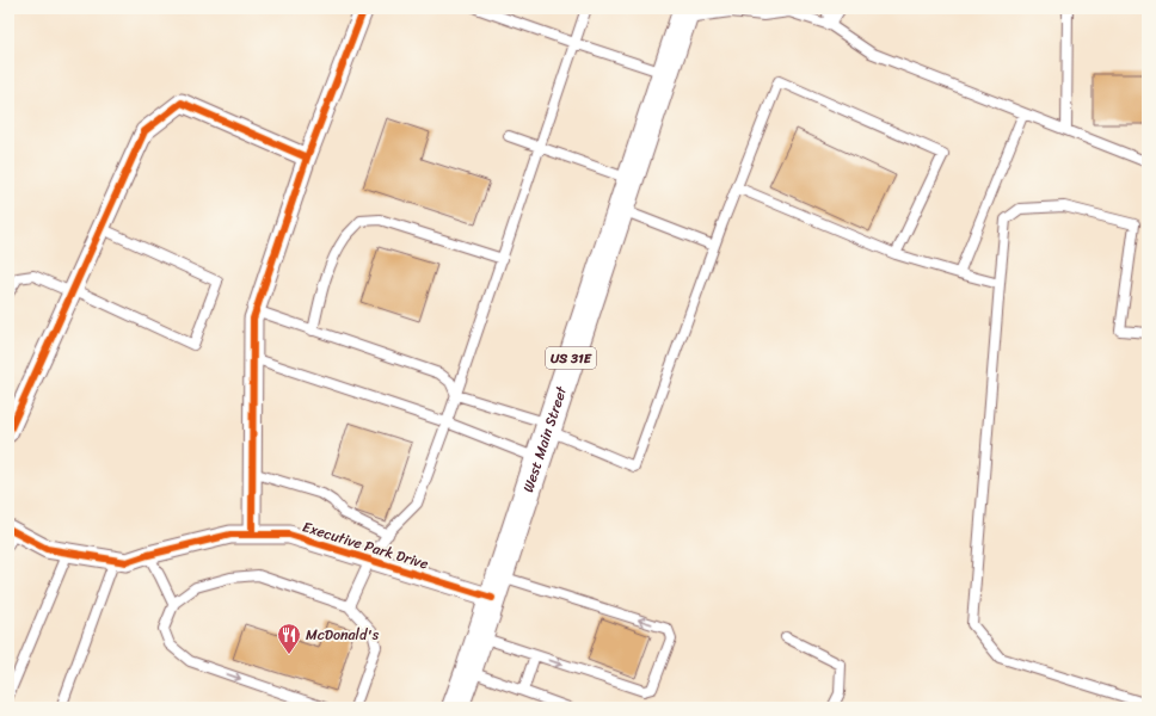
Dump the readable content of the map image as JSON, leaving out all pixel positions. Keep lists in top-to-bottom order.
{
  "streets": {
    "main road": ["US 31E", "West Main Street"],
    "street": ["Executive Park Drive"]
  },
  "crossings": [
    ["West Main Street", "Executive Park Drive"]
  ],
  "places": {
    "restaurant": ["McDonald's"]
  }
}
